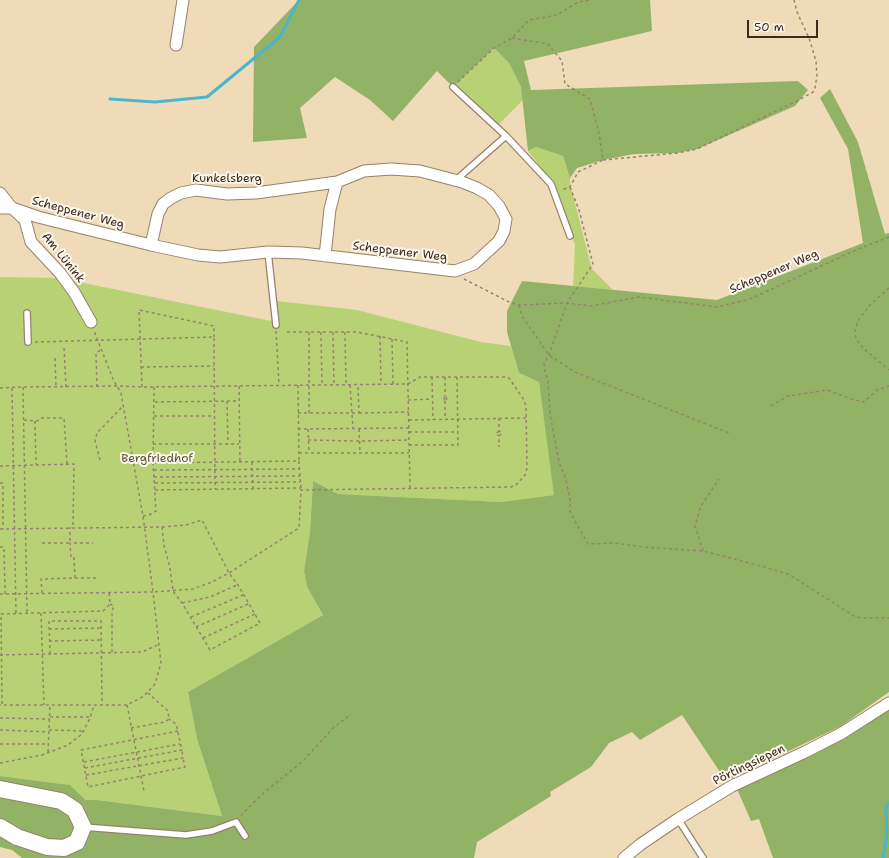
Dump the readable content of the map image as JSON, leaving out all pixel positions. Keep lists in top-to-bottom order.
{
  "streets": {
    "street": [
      "Kunkelsberg",
      "Scheppener Weg",
      "Am Lünink",
      "Pörtingsiepen"
    ]
  },
  "crossings": [
    ["Kunkelsberg", "Scheppener Weg"],
    ["Scheppener Weg", "Am Lünink"]
  ],
  "parks": ["Bergfriedhof"],
  "scale_bar": "50 m"
}
